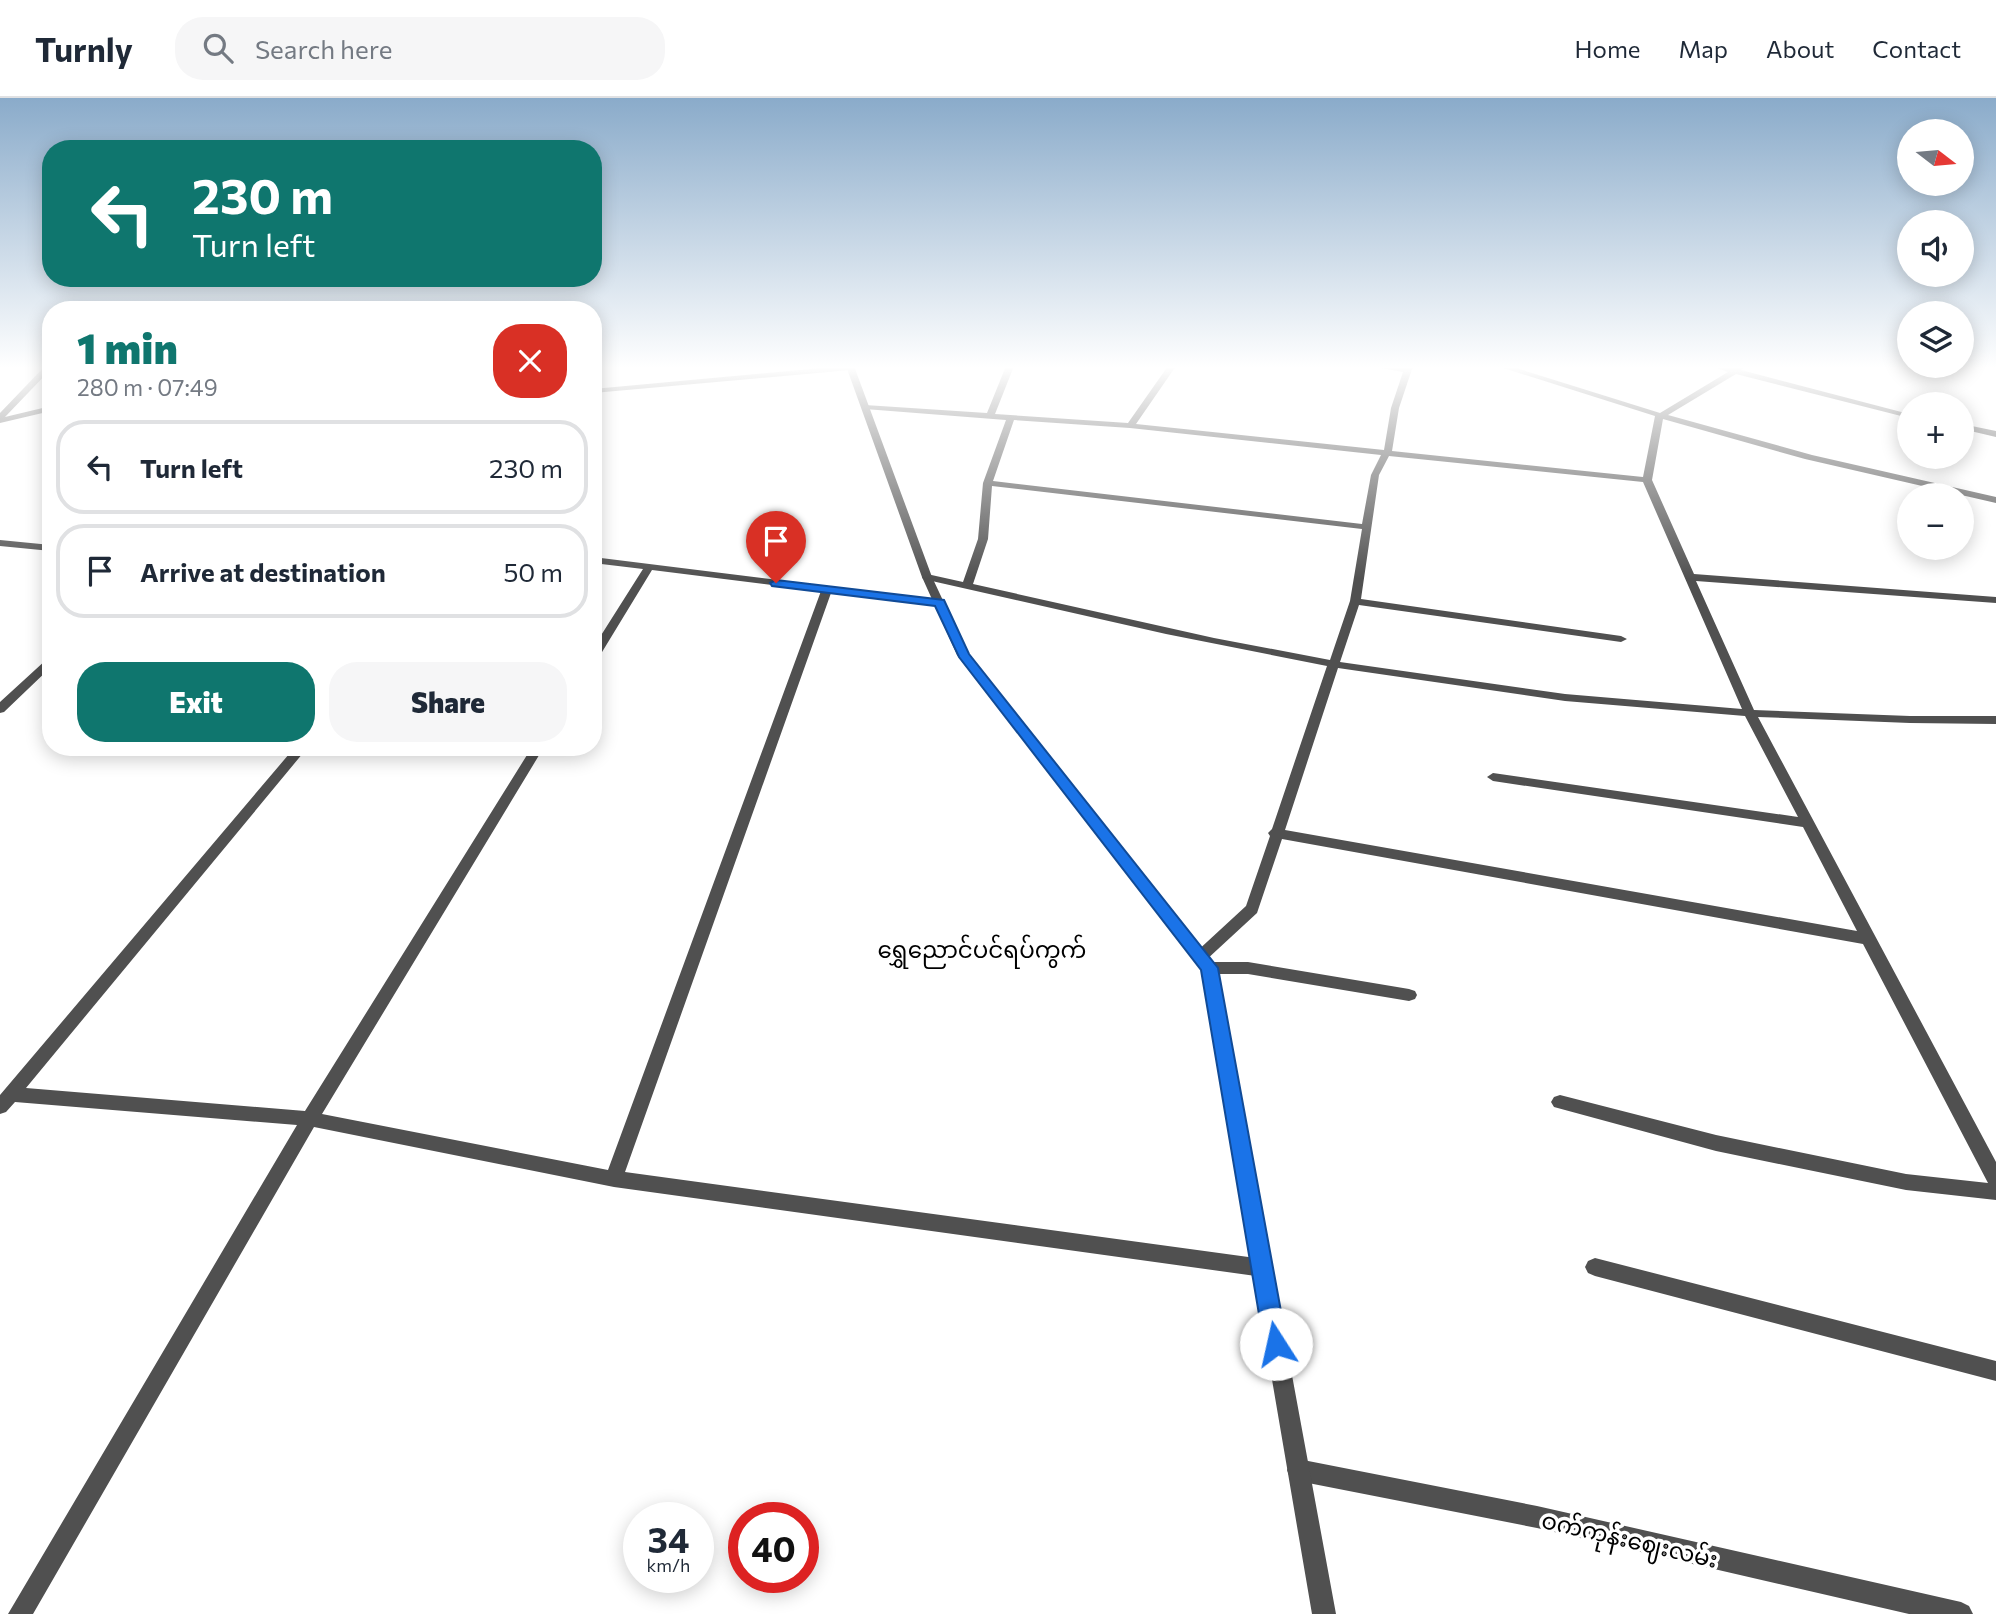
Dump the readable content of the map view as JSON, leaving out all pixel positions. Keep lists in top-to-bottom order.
{
  "streets": {
    "street": ["ဝက်ကုန်းဈေးလမ်း"]
  },
  "districts": ["ရွှေညောင်ပင်ရပ်ကွက်"],
  "north": "right",
  "page": {
    "header": "Turnly",
    "search": "Search here",
    "nav": [
      "Home",
      "Map",
      "About",
      "Contact"
    ],
    "map_buttons": ["+", "−"],
    "turn": ["230 m", "Turn left"],
    "heading": ["1 min", "280 m · 07:49"],
    "list": [
      {
        "name": "Turn left",
        "value": "230 m"
      },
      {
        "name": "Arrive at destination",
        "value": "50 m"
      }
    ],
    "buttons": ["Exit", "Share"],
    "speed": "34 km/h",
    "limit": "40"
  }
}
